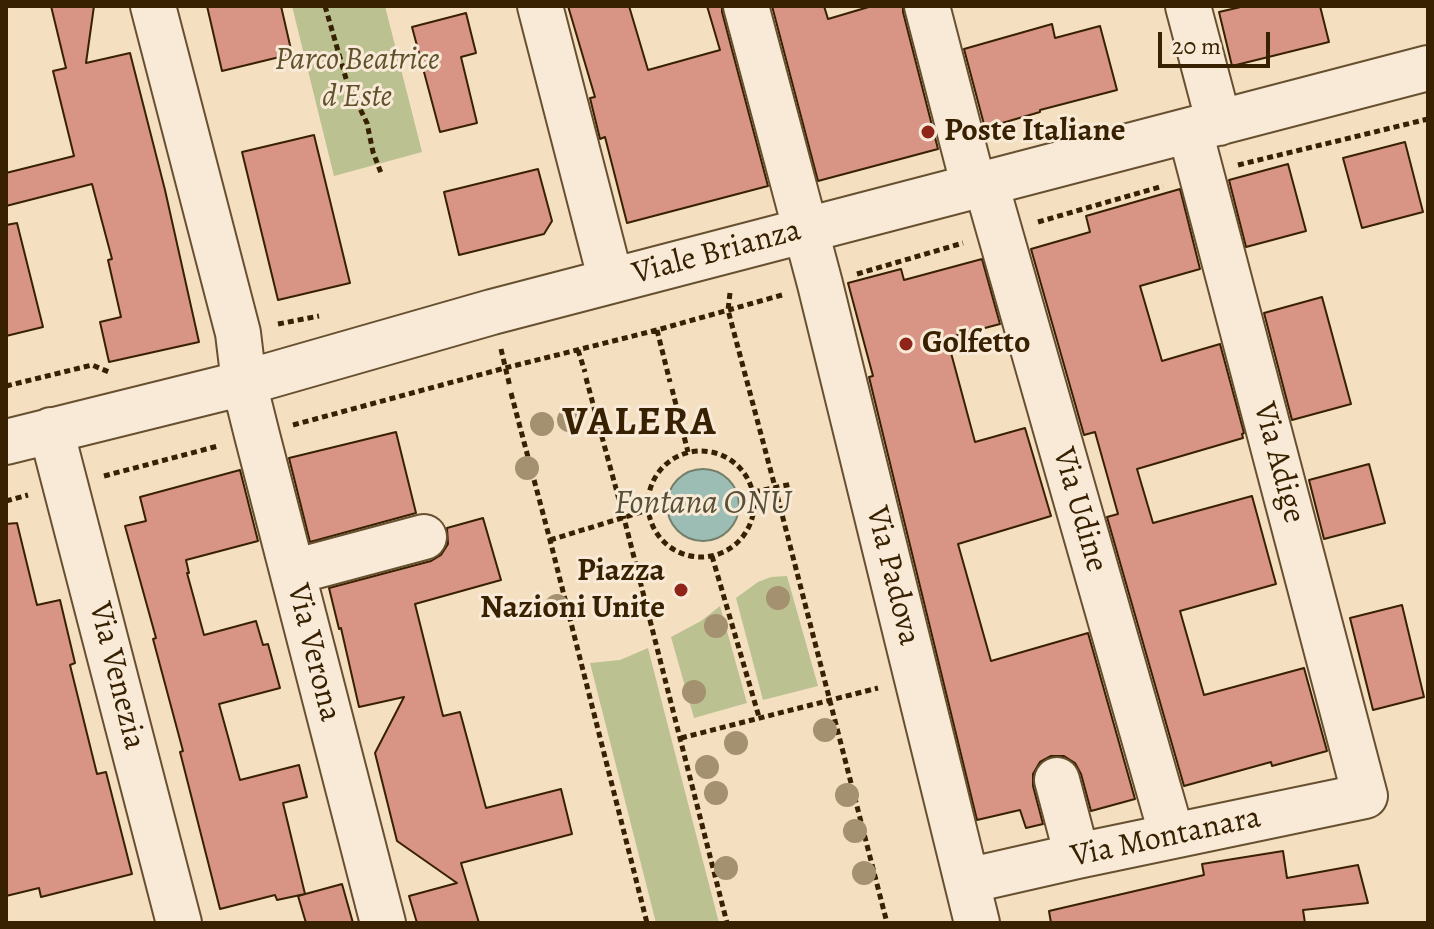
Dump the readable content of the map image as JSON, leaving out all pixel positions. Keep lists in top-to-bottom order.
{
  "streets": {
    "street": [
      "Viale Brianza",
      "Via Adige",
      "Via Udine",
      "Via Padova",
      "Via Verona",
      "Via Venezia",
      "Via Montanara"
    ]
  },
  "crossings": [
    ["Viale Brianza", "Via Adige"],
    ["Viale Brianza", "Via Udine"],
    ["Viale Brianza", "Via Padova"],
    ["Viale Brianza", "Via Verona"],
    ["Viale Brianza", "Via Venezia"],
    ["Via Adige", "Via Montanara"],
    ["Via Udine", "Via Montanara"],
    ["Via Padova", "Via Montanara"]
  ],
  "districts": ["VALERA"],
  "water": ["Fontana ONU"],
  "parks": ["Parco Beatrice d'Este"],
  "places": ["Poste Italiane", "Golfetto", "Piazza Nazioni Unite"],
  "scale_bar": "20 m"
}
